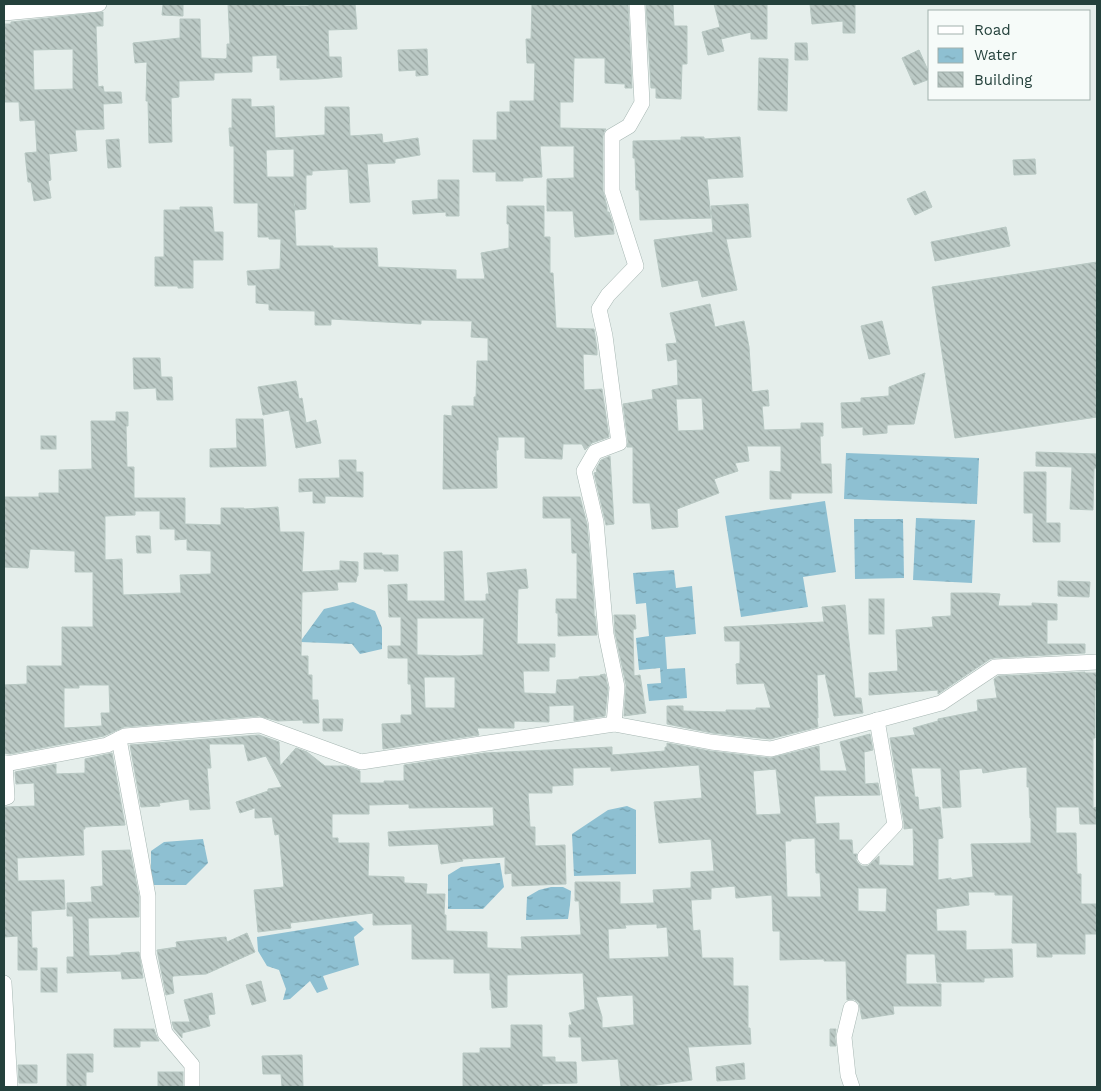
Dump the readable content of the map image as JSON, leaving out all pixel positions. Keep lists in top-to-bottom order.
{
  "legend": ["Road", "Water", "Building"]
}
